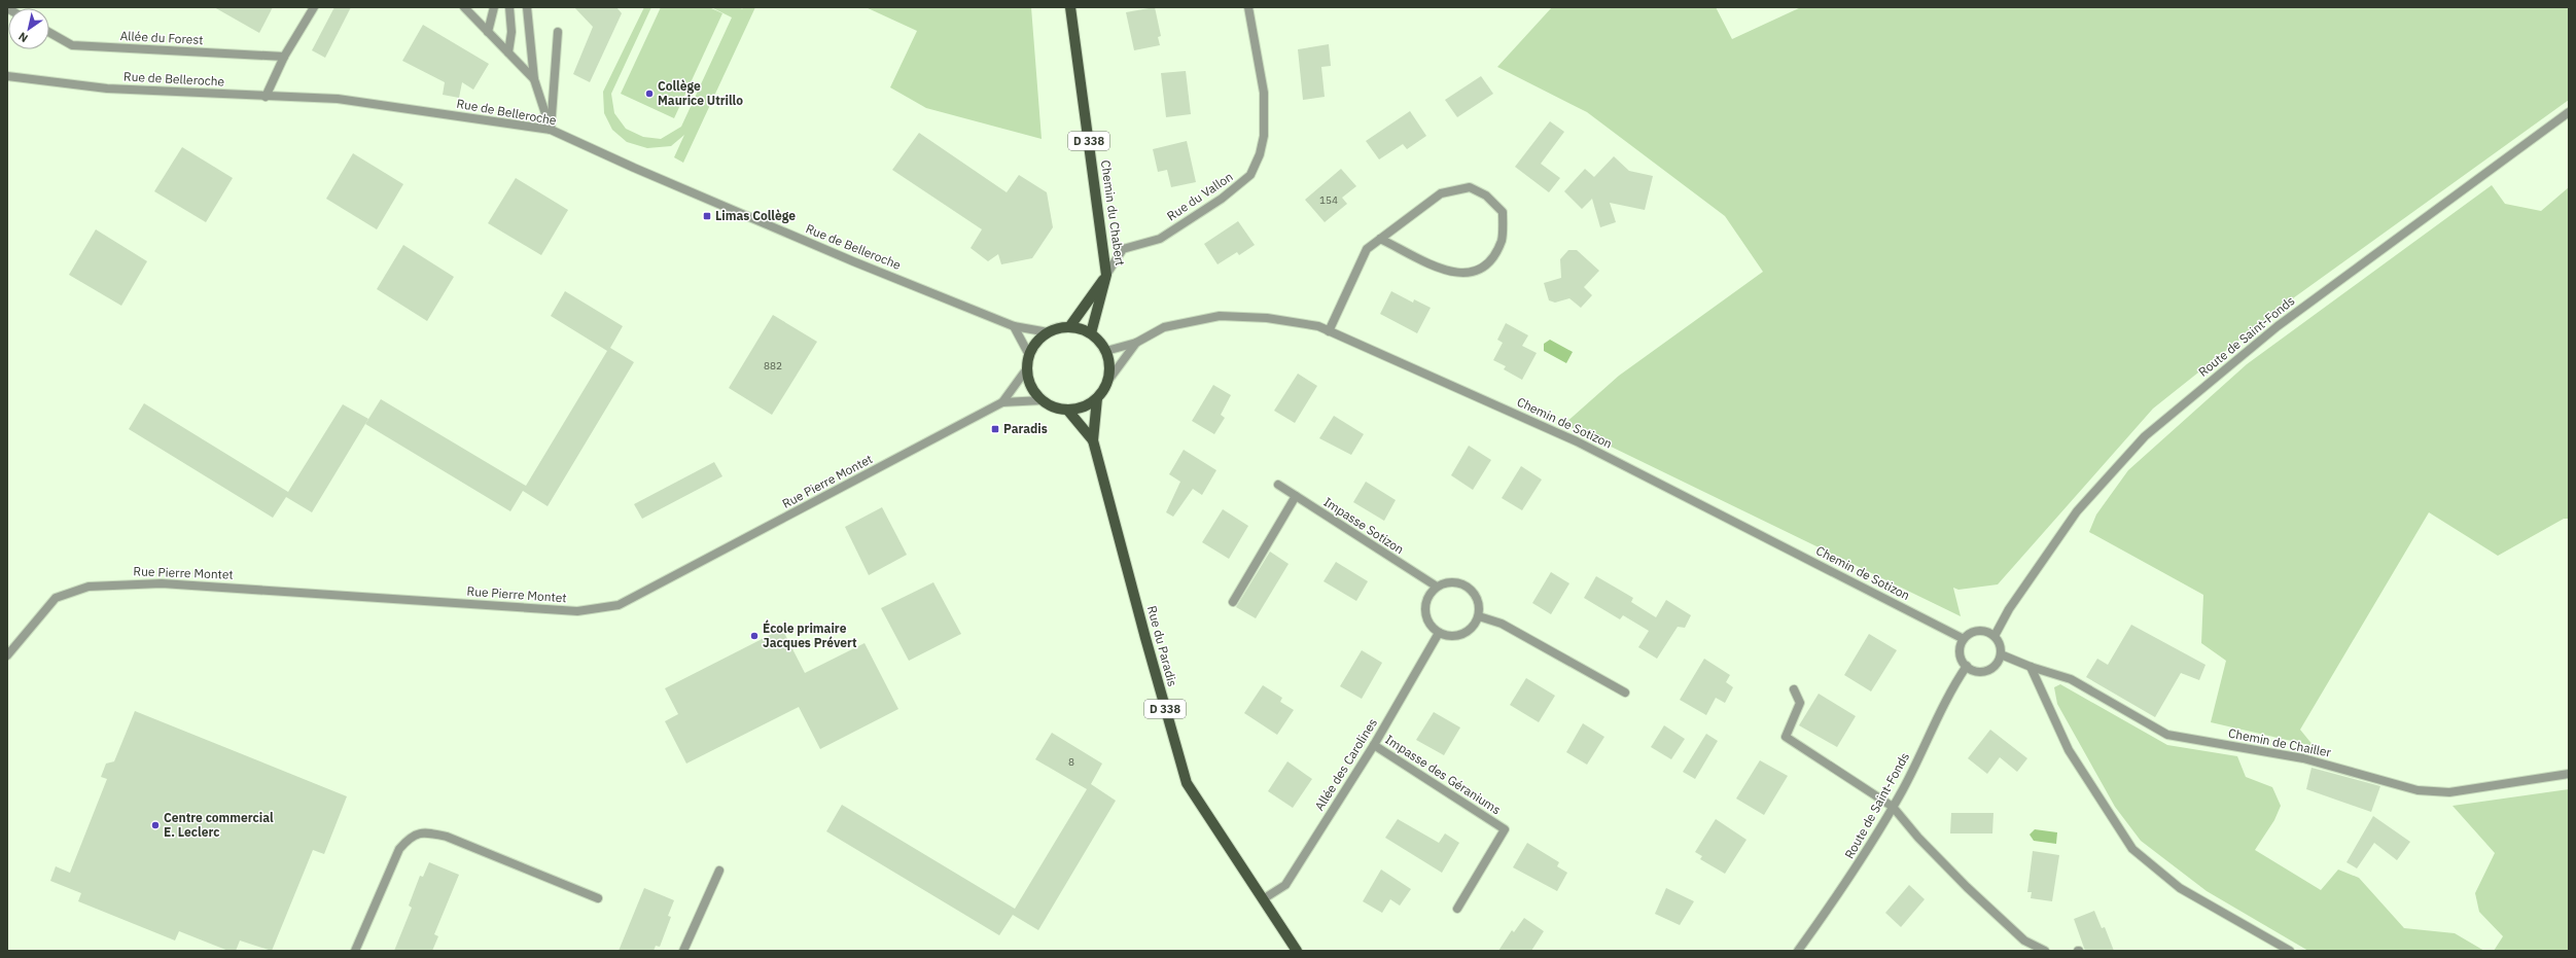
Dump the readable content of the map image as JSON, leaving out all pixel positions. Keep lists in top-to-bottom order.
{
  "streets": {
    "main road": ["D 338", "Chemin du Chabert", "Rue du Paradis"],
    "street": [
      "Allée du Forest",
      "Rue de Belleroche",
      "Rue du Vallon",
      "Route de Saint-Fonds",
      "Chemin de Sotizon",
      "Rue Pierre Montet",
      "Impasse Sotizon",
      "Chemin de Chailler",
      "Allée des Carolines",
      "Impasse des Géraniums"
    ]
  },
  "crossings": [
    ["Rue de Belleroche", "Chemin du Chabert"],
    ["Rue de Belleroche", "Chemin de Sotizon"],
    ["Rue de Belleroche", "Rue Pierre Montet"],
    ["Rue de Belleroche", "Rue du Paradis"],
    ["Rue du Vallon", "Chemin du Chabert"],
    ["Chemin du Chabert", "Chemin de Sotizon"],
    ["Chemin du Chabert", "Rue Pierre Montet"],
    ["Chemin du Chabert", "Rue du Paradis"],
    ["Route de Saint-Fonds", "Chemin de Sotizon"],
    ["Route de Saint-Fonds", "Chemin de Chailler"],
    ["Chemin de Sotizon", "Rue Pierre Montet"],
    ["Chemin de Sotizon", "Rue du Paradis"],
    ["Chemin de Sotizon", "Chemin de Chailler"],
    ["Rue Pierre Montet", "Rue du Paradis"],
    ["Impasse Sotizon", "Allée des Carolines"],
    ["Rue du Paradis", "Allée des Carolines"],
    ["Allée des Carolines", "Impasse des Géraniums"]
  ],
  "places": {
    "other": ["Collège Maurice Utrillo", "École primaire Jacques Prévert", "Centre commercial E. Leclerc"],
    "transit": ["Limas Collège", "Paradis"]
  },
  "house_numbers": ["154", "882", "8"],
  "north": "bottom left"
}
